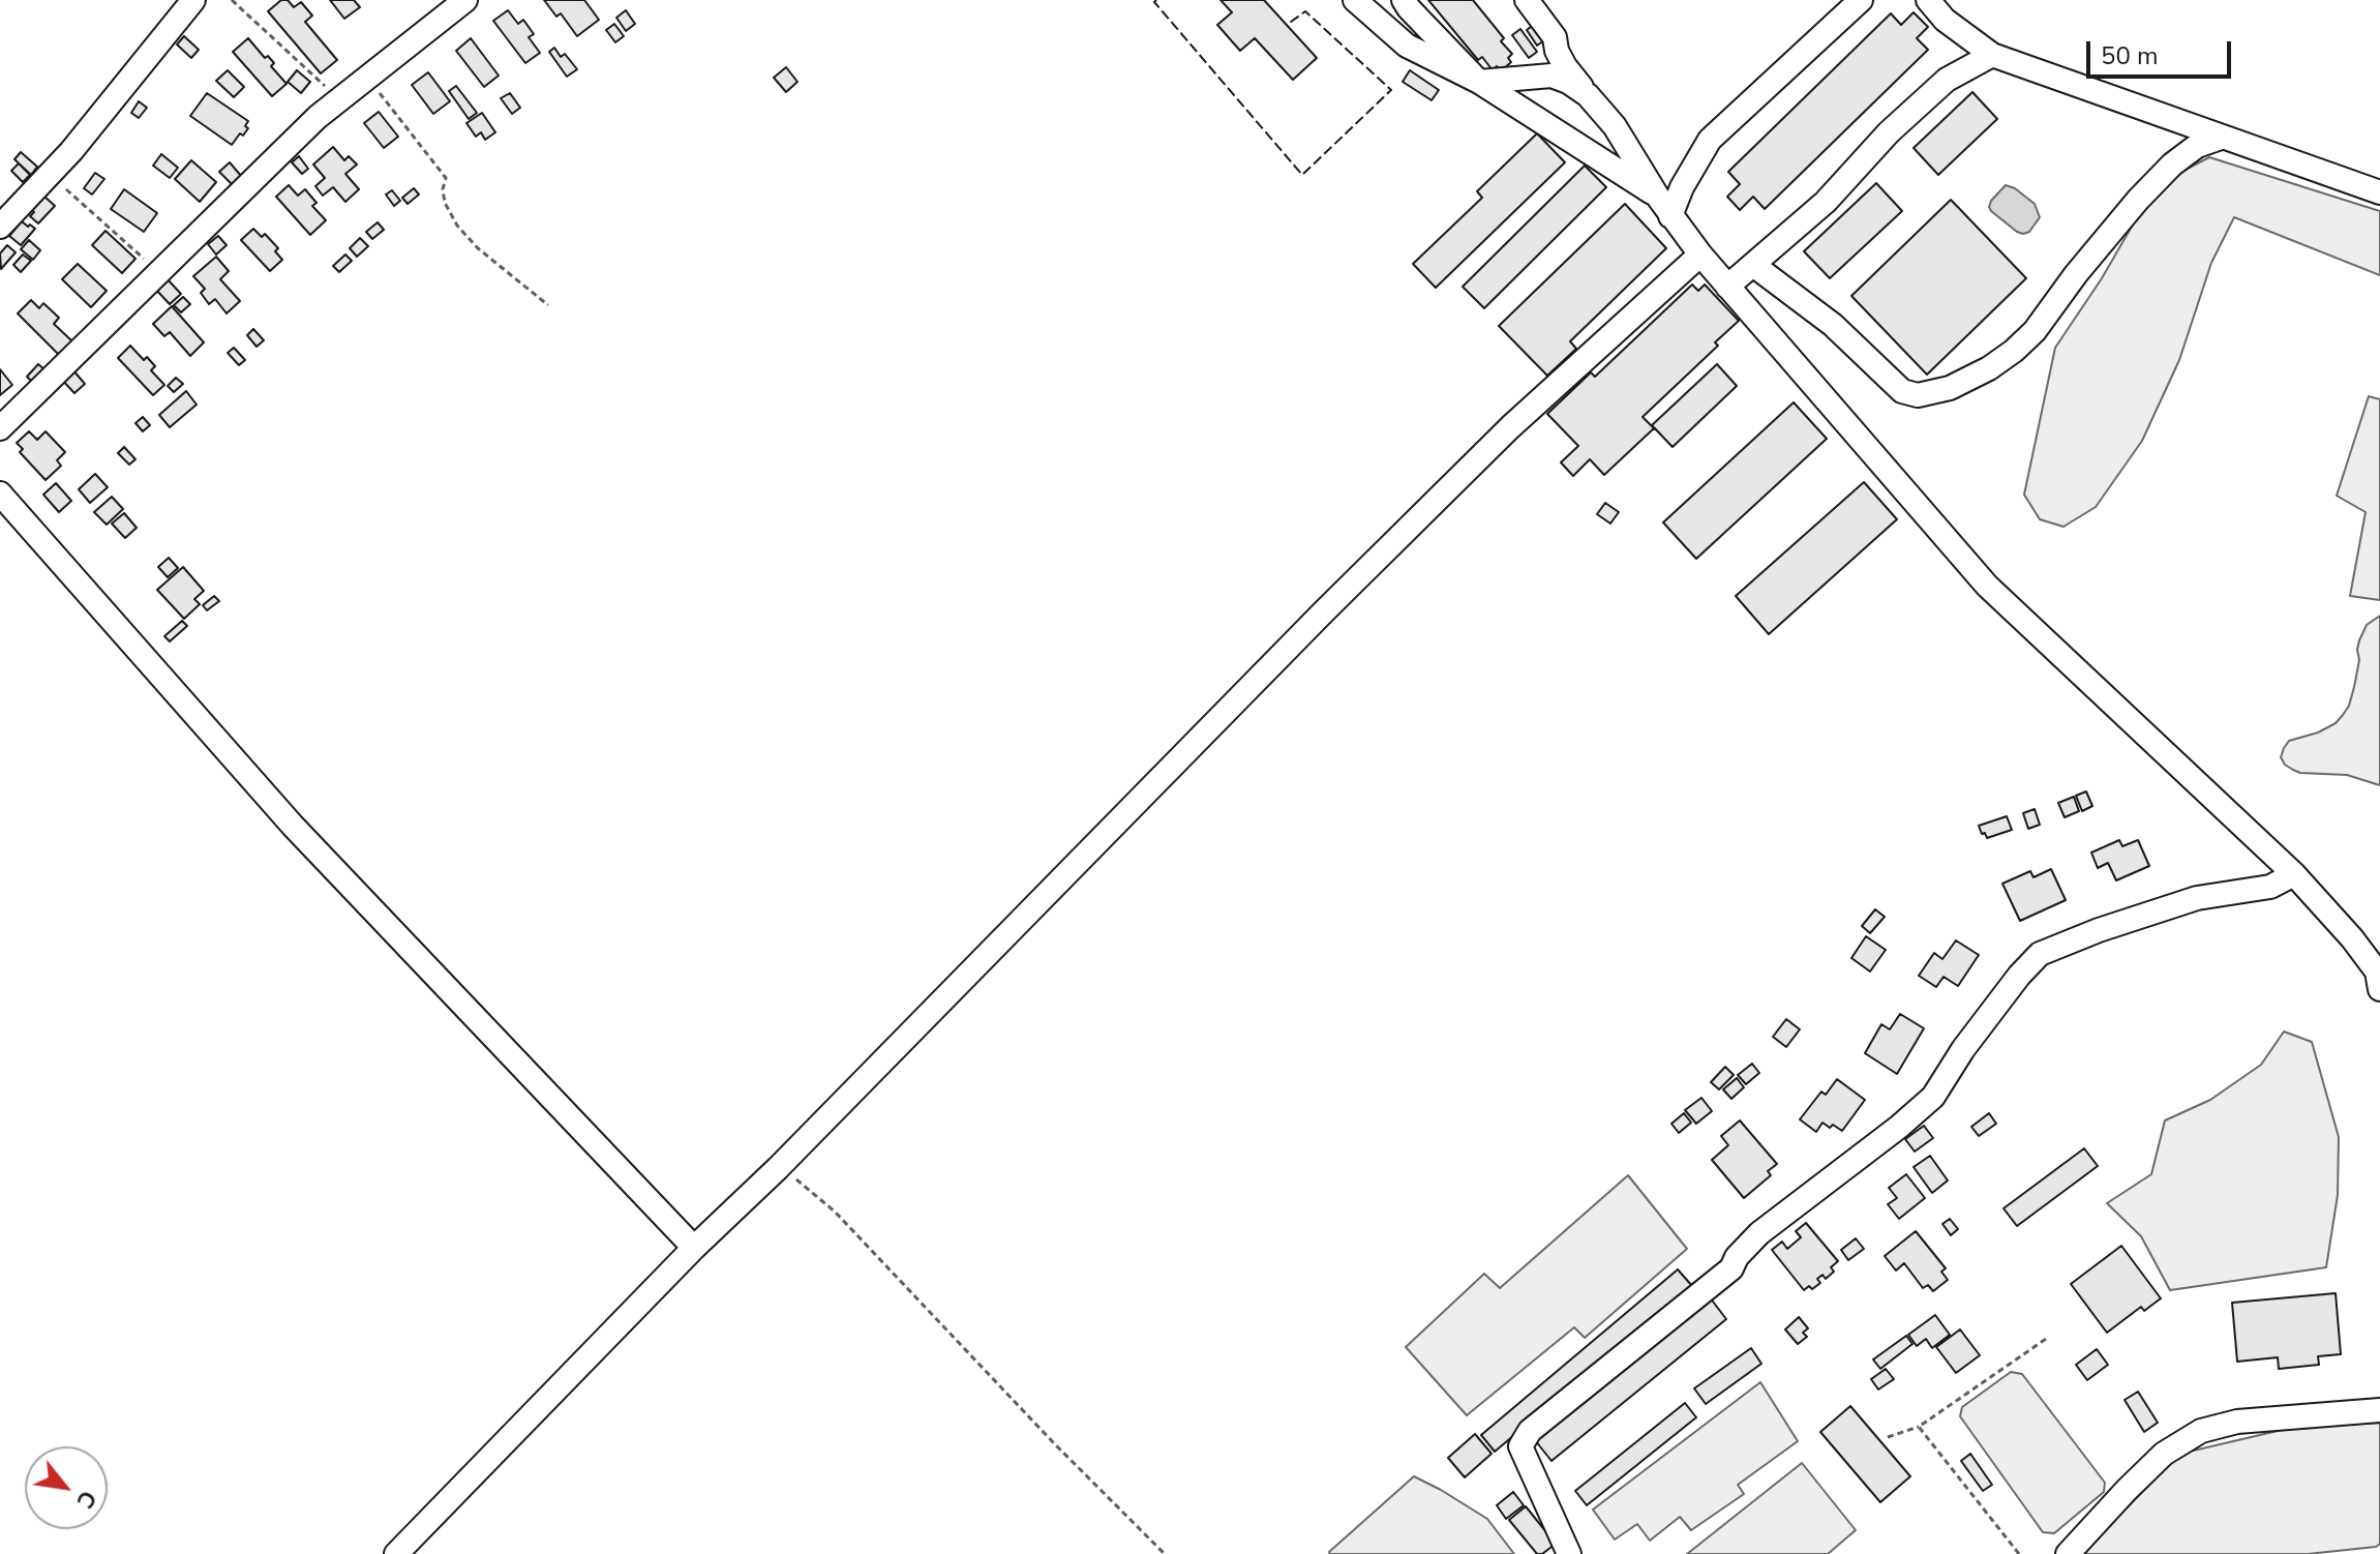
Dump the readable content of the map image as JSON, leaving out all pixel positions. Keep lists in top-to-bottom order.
{
  "scale_bar": "50 m",
  "north": "bottom right"
}
